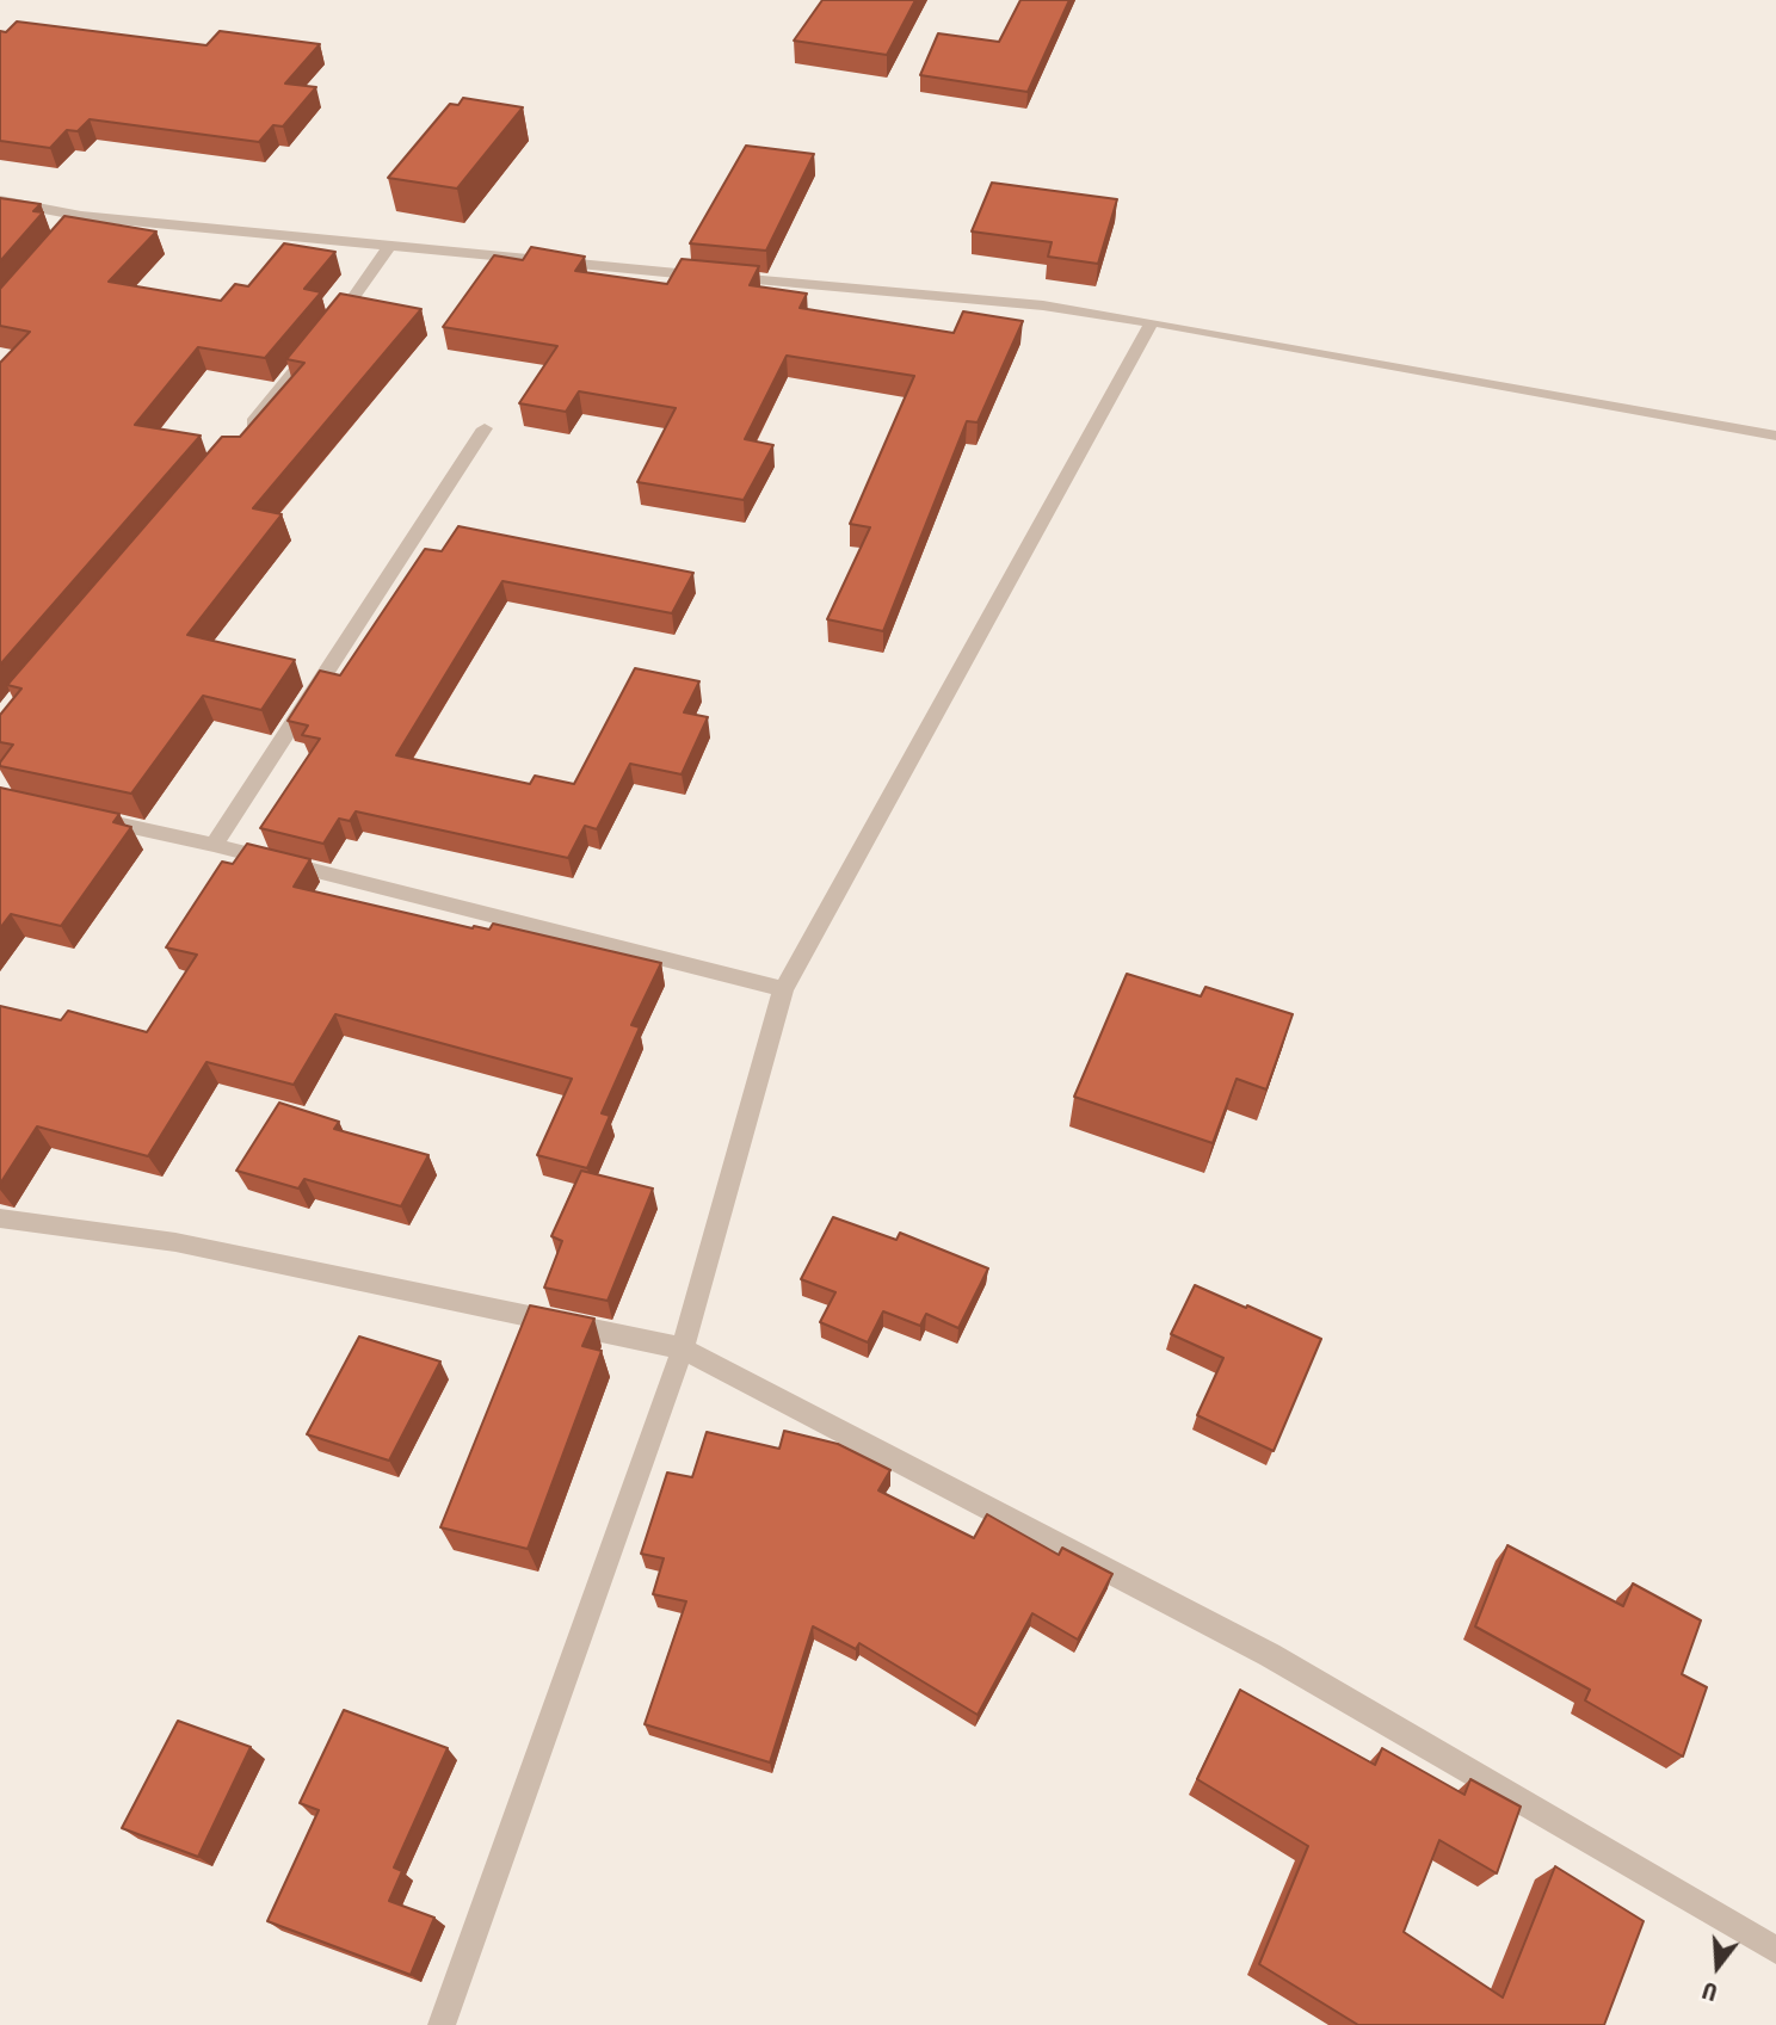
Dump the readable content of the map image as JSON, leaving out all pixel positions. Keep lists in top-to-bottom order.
{
  "north": "bottom"
}
